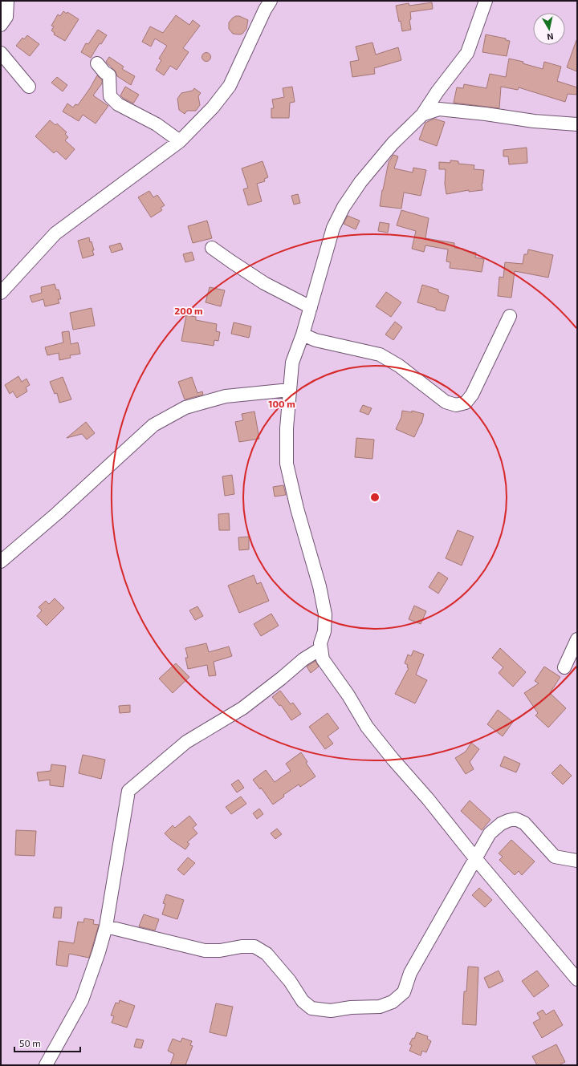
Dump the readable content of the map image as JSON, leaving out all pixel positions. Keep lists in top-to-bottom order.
{
  "scale_bar": "50 m",
  "north": "bottom",
  "rings": ["200 m", "100 m"]
}
